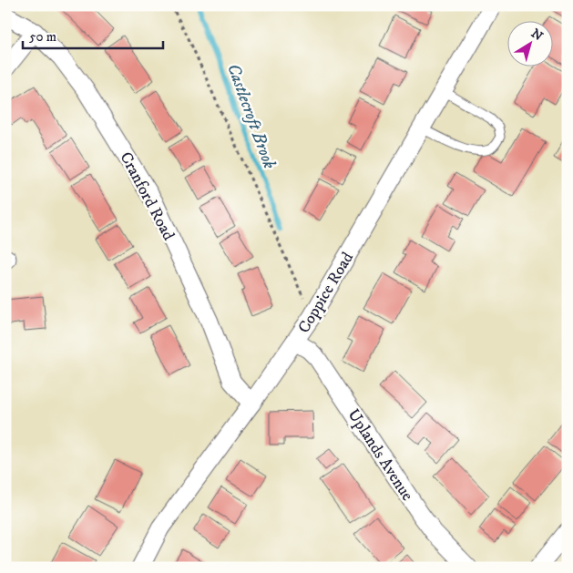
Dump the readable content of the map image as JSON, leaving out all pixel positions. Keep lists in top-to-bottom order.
{
  "streets": {
    "street": ["Cranford Road", "Coppice Road", "Uplands Avenue"]
  },
  "crossings": [
    ["Cranford Road", "Coppice Road"],
    ["Coppice Road", "Uplands Avenue"]
  ],
  "water": ["Castlecroft Brook"],
  "scale_bar": "50 m",
  "north": "top right"
}
